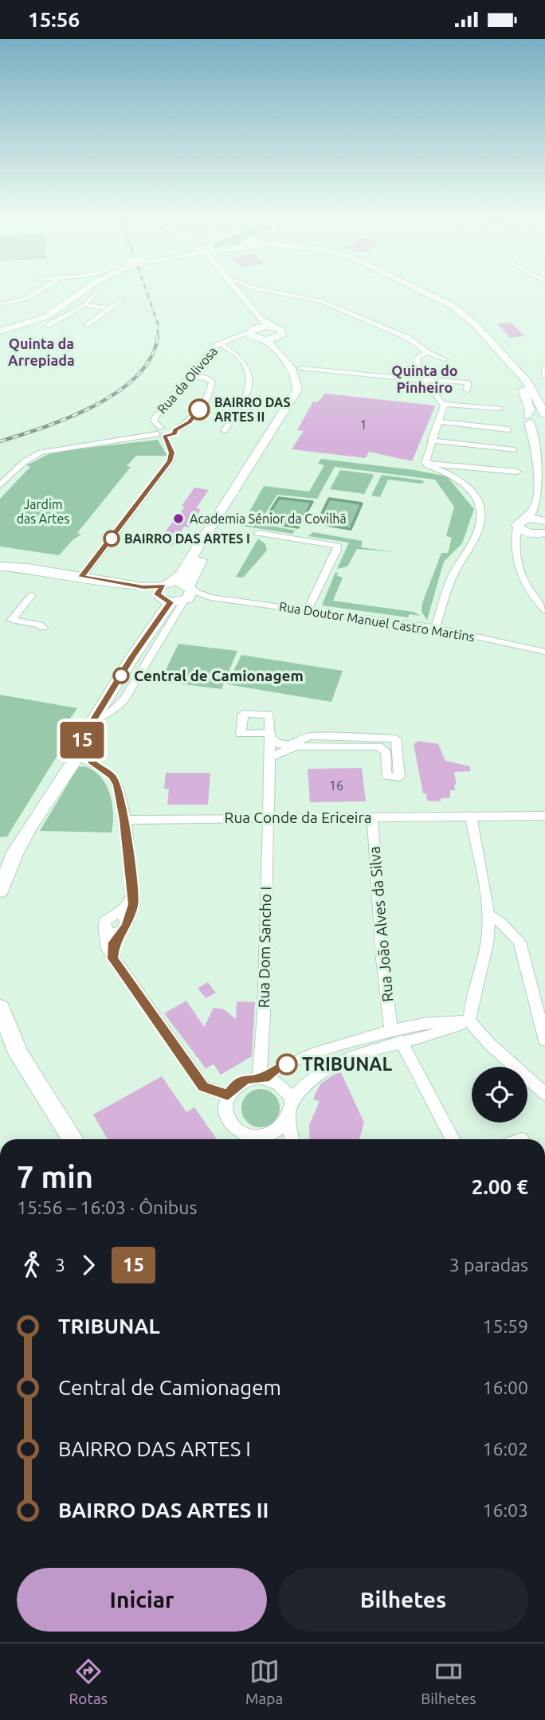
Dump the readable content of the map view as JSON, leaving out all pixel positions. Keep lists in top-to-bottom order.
{
  "streets": {
    "street": [
      "Rua da Olivosa",
      "Rua Doutor Manuel Castro Martins",
      "Rua Conde da Ericeira",
      "Rua João Alves da Silva",
      "Rua Dom Sancho I"
    ]
  },
  "crossings": [
    ["Rua Conde da Ericeira", "Rua João Alves da Silva"],
    ["Rua Conde da Ericeira", "Rua Dom Sancho I"]
  ],
  "districts": ["Quinta da Arrepiada", "Quinta do Pinheiro"],
  "parks": ["Jardim das Artes"],
  "places": [
    "BAIRRO DAS ARTES II",
    "Academia Sénior da Covilhã",
    "BAIRRO DAS ARTES I",
    "Central de Camionagem",
    "TRIBUNAL"
  ],
  "lines": ["bus line 15"],
  "house_numbers": ["1", "16"],
  "page": {
    "status": "15:56",
    "on_map": "15",
    "heading": ["7 min", "15:56 – 16:03 · Ônibus", "2.00 €"],
    "legs": ["3", "15", "3 paradas"],
    "list": [
      {
        "name": "TRIBUNAL",
        "value": "15:59"
      },
      {
        "name": "Central de Camionagem",
        "value": "16:00"
      },
      {
        "name": "BAIRRO DAS ARTES I",
        "value": "16:02"
      },
      {
        "name": "BAIRRO DAS ARTES II",
        "value": "16:03"
      }
    ],
    "buttons": ["Iniciar", "Bilhetes"],
    "tabs": ["Rotas", "Mapa", "Bilhetes"]
  }
}
